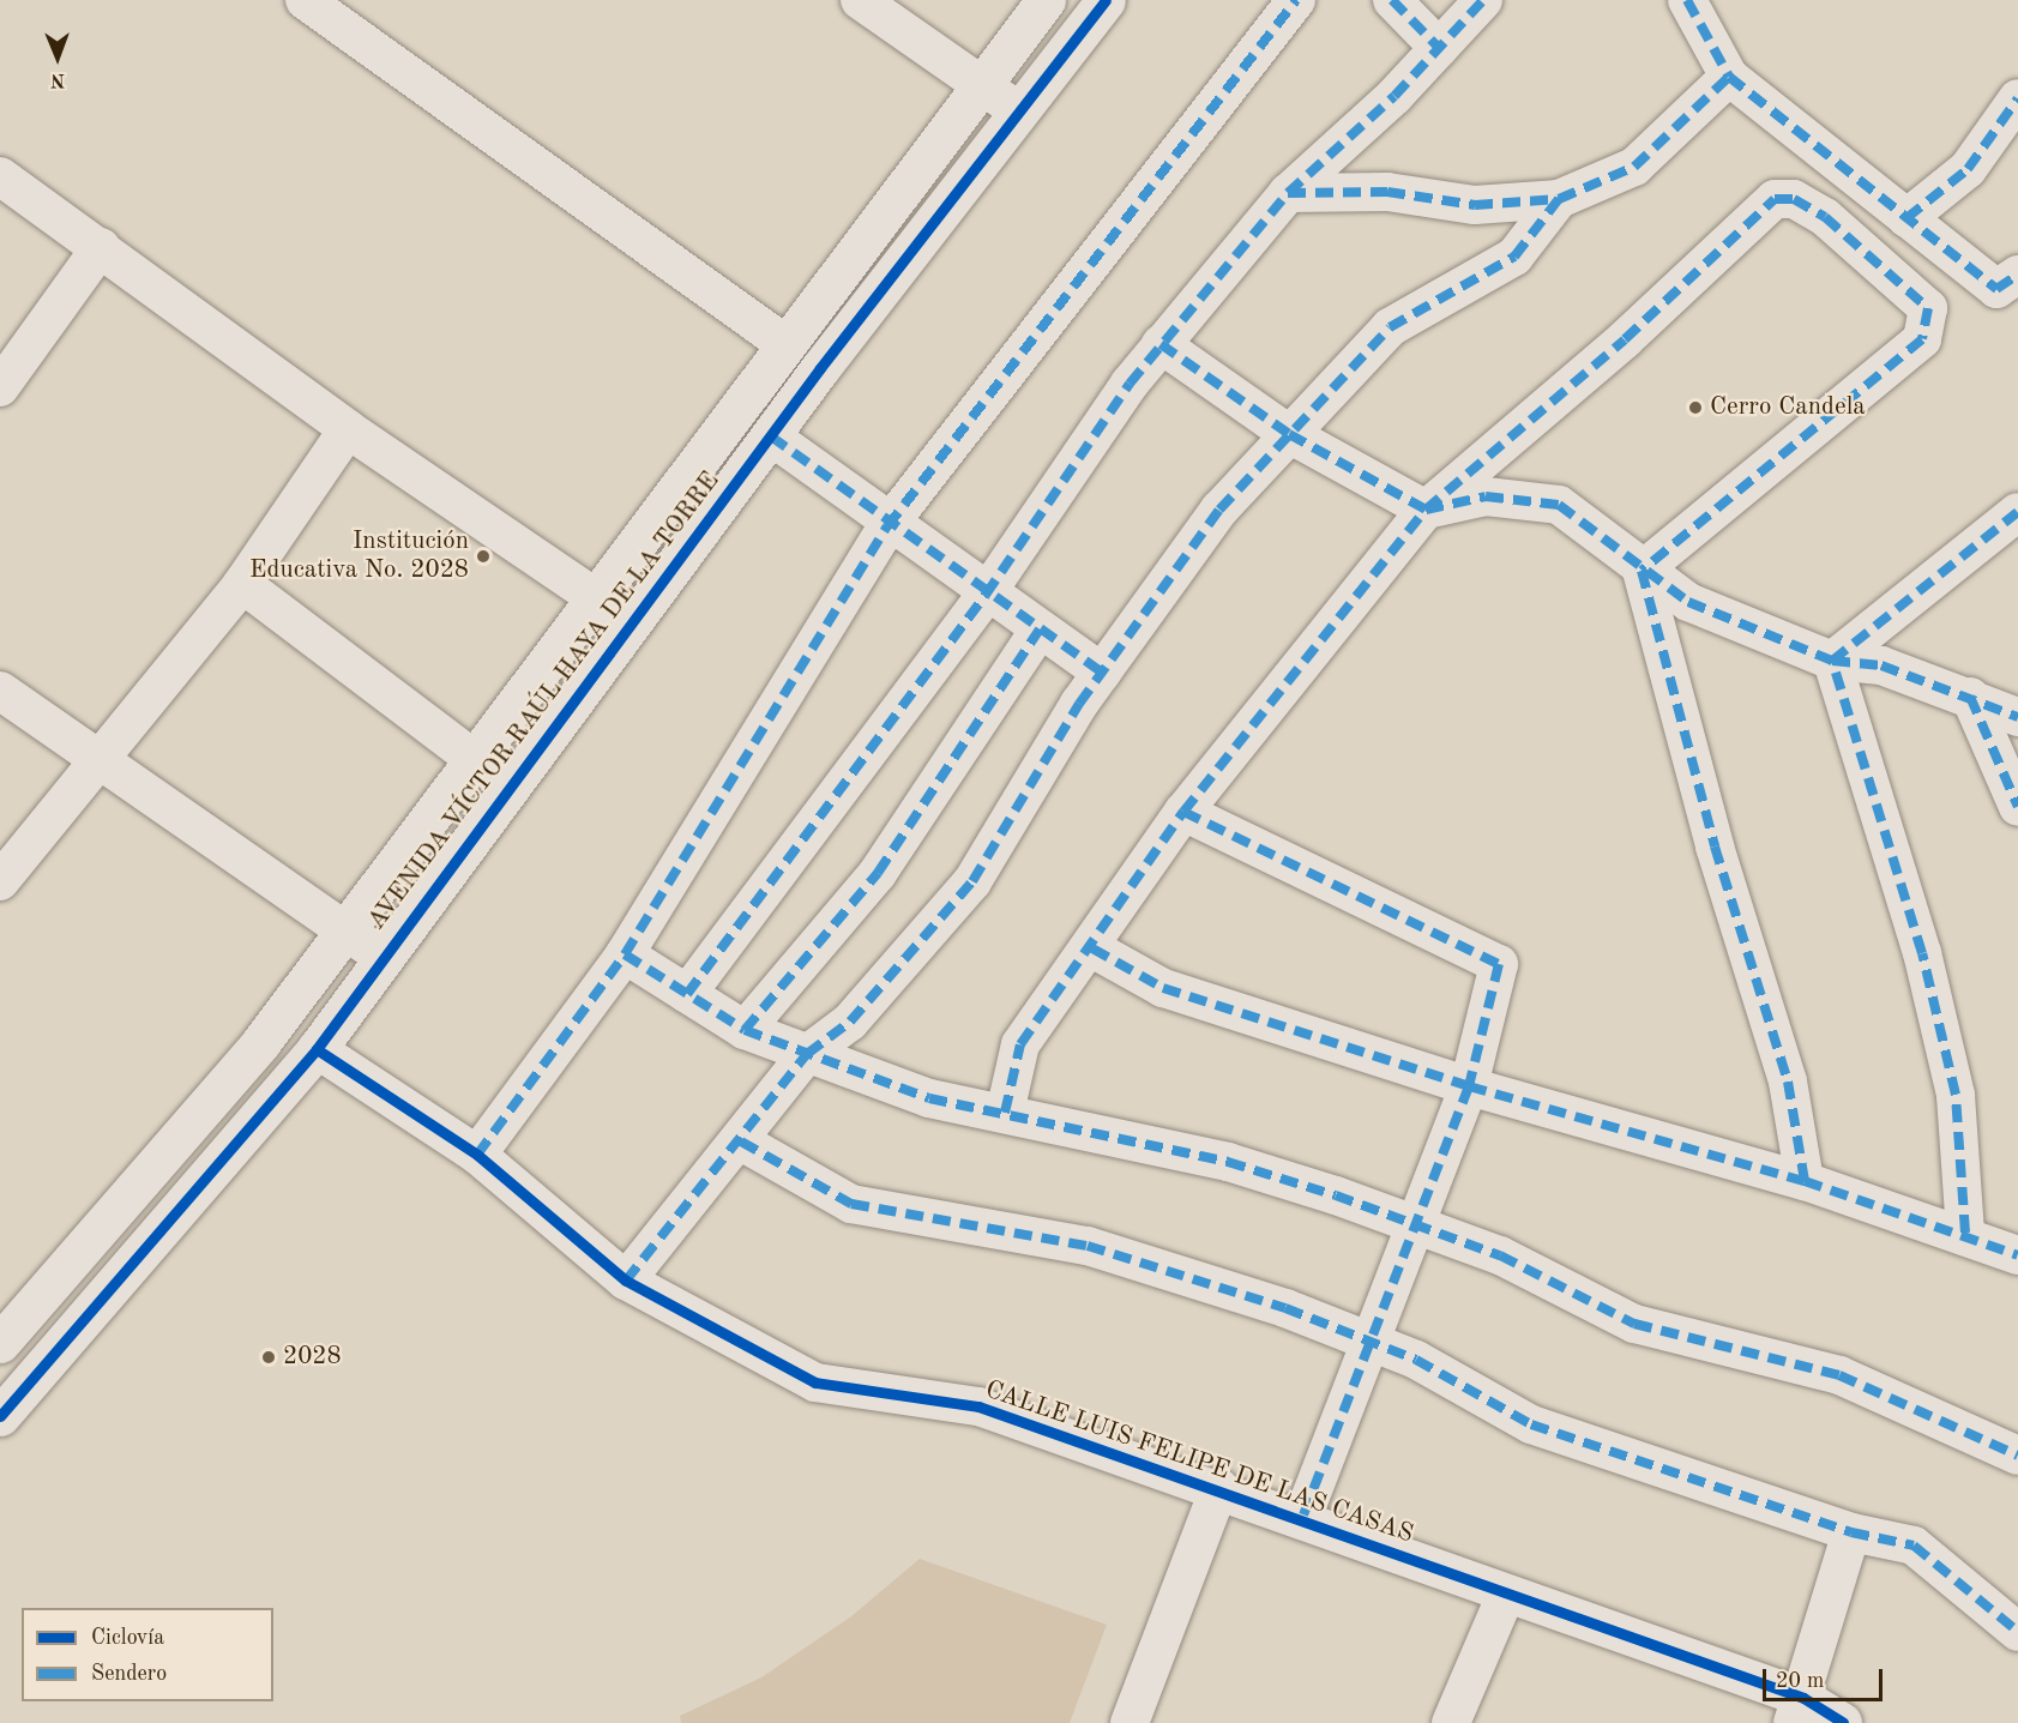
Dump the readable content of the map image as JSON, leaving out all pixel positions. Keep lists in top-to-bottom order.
{
  "streets": {
    "street": ["AVENIDA VÍCTOR RAÚL HAYA DE LA TORRE", "CALLE LUIS FELIPE DE LAS CASAS"]
  },
  "crossings": [
    ["AVENIDA VÍCTOR RAÚL HAYA DE LA TORRE", "CALLE LUIS FELIPE DE LAS CASAS"]
  ],
  "places": ["Cerro Candela", "Institución Educativa No. 2028", "2028"],
  "legend": ["Ciclovía", "Sendero"],
  "scale_bar": "20 m",
  "north": "bottom"
}
